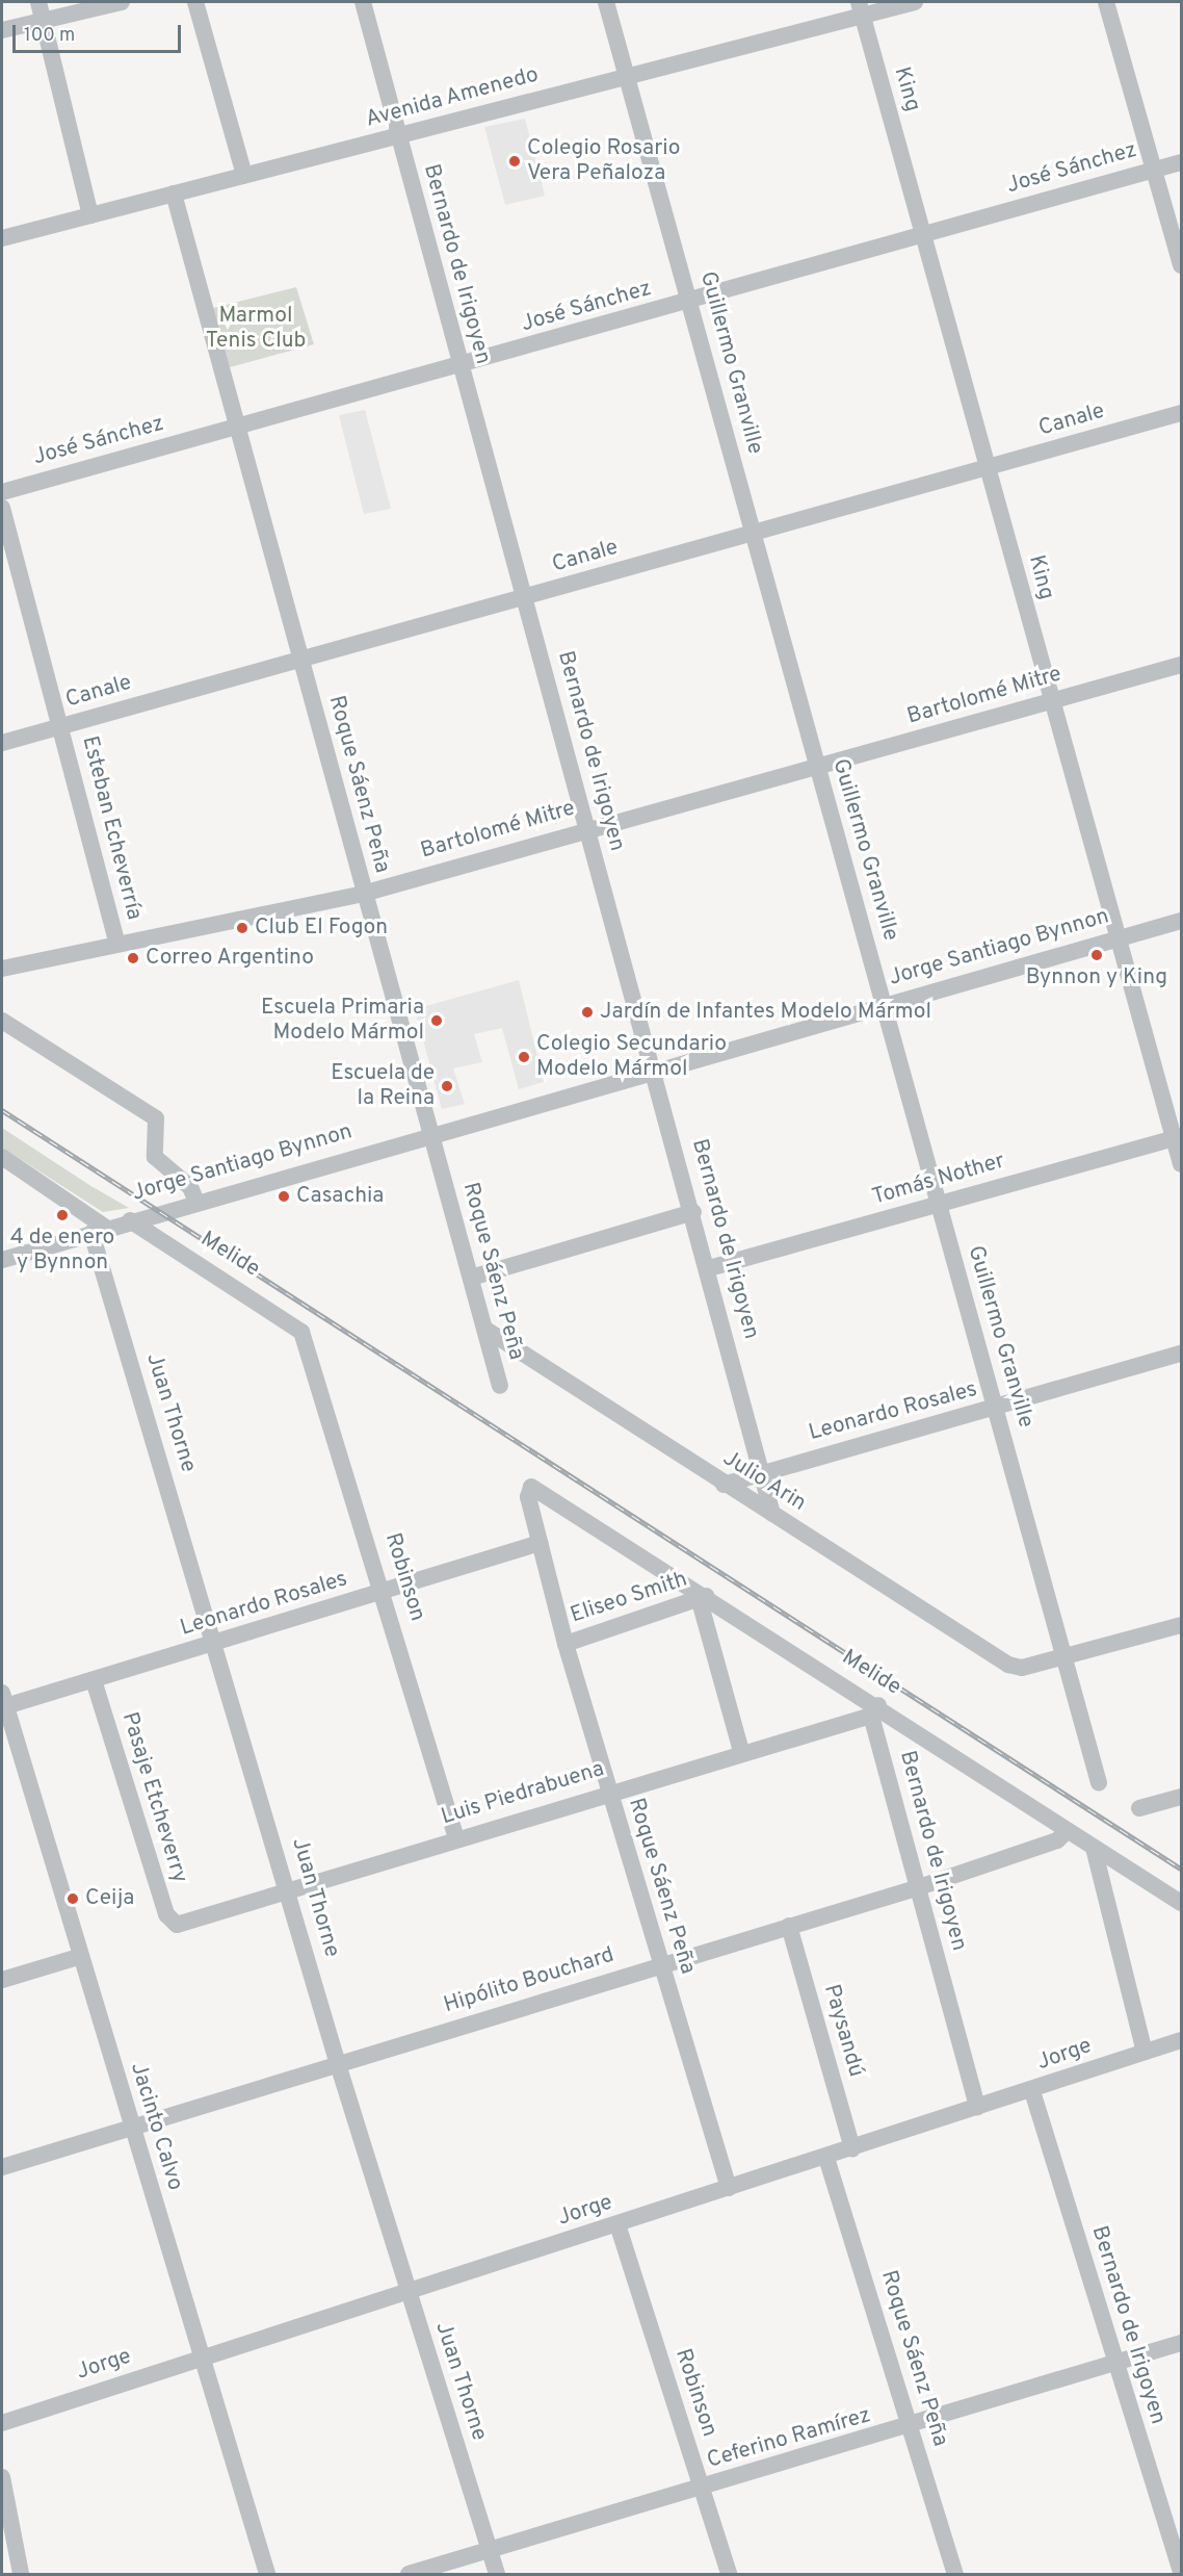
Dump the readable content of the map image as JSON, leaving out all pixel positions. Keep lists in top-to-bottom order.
{
  "streets": {
    "street": [
      "King",
      "Avenida Amenedo",
      "José Sánchez",
      "Bernardo de Irigoyen",
      "Guillermo Granville",
      "Canale",
      "Bartolomé Mitre",
      "Roque Sáenz Peña",
      "Esteban Echeverría",
      "Jorge Santiago Bynnon",
      "Tomás Nother",
      "Melide",
      "Leonardo Rosales",
      "Juan Thorne",
      "Julio Arin",
      "Robinson",
      "Eliseo Smith",
      "Luis Piedrabuena",
      "Pasaje Etcheverry",
      "Hipólito Bouchard",
      "Paysandú",
      "Jorge",
      "Jacinto Calvo",
      "Ceferino Ramírez"
    ]
  },
  "crossings": [
    ["King", "Avenida Amenedo"],
    ["King", "José Sánchez"],
    ["King", "Canale"],
    ["King", "Bartolomé Mitre"],
    ["King", "Jorge Santiago Bynnon"],
    ["King", "Tomás Nother"],
    ["Avenida Amenedo", "Bernardo de Irigoyen"],
    ["Avenida Amenedo", "Guillermo Granville"],
    ["Avenida Amenedo", "Roque Sáenz Peña"],
    ["José Sánchez", "Bernardo de Irigoyen"],
    ["José Sánchez", "Guillermo Granville"],
    ["José Sánchez", "Roque Sáenz Peña"],
    ["Bernardo de Irigoyen", "Canale"],
    ["Bernardo de Irigoyen", "Bartolomé Mitre"],
    ["Bernardo de Irigoyen", "Jorge Santiago Bynnon"],
    ["Bernardo de Irigoyen", "Tomás Nother"],
    ["Bernardo de Irigoyen", "Melide"],
    ["Bernardo de Irigoyen", "Leonardo Rosales"],
    ["Bernardo de Irigoyen", "Julio Arin"],
    ["Bernardo de Irigoyen", "Luis Piedrabuena"],
    ["Bernardo de Irigoyen", "Hipólito Bouchard"],
    ["Bernardo de Irigoyen", "Jorge"],
    ["Bernardo de Irigoyen", "Ceferino Ramírez"],
    ["Guillermo Granville", "Canale"],
    ["Guillermo Granville", "Bartolomé Mitre"],
    ["Guillermo Granville", "Jorge Santiago Bynnon"],
    ["Guillermo Granville", "Tomás Nother"],
    ["Guillermo Granville", "Leonardo Rosales"],
    ["Guillermo Granville", "Julio Arin"],
    ["Canale", "Roque Sáenz Peña"],
    ["Canale", "Esteban Echeverría"],
    ["Bartolomé Mitre", "Roque Sáenz Peña"],
    ["Bartolomé Mitre", "Esteban Echeverría"],
    ["Roque Sáenz Peña", "Jorge Santiago Bynnon"],
    ["Roque Sáenz Peña", "Melide"],
    ["Roque Sáenz Peña", "Leonardo Rosales"],
    ["Roque Sáenz Peña", "Julio Arin"],
    ["Roque Sáenz Peña", "Eliseo Smith"],
    ["Roque Sáenz Peña", "Luis Piedrabuena"],
    ["Roque Sáenz Peña", "Hipólito Bouchard"],
    ["Roque Sáenz Peña", "Jorge"],
    ["Roque Sáenz Peña", "Ceferino Ramírez"],
    ["Jorge Santiago Bynnon", "Melide"],
    ["Jorge Santiago Bynnon", "Juan Thorne"],
    ["Melide", "Robinson"],
    ["Melide", "Eliseo Smith"],
    ["Melide", "Luis Piedrabuena"],
    ["Melide", "Hipólito Bouchard"],
    ["Leonardo Rosales", "Juan Thorne"],
    ["Leonardo Rosales", "Julio Arin"],
    ["Leonardo Rosales", "Robinson"],
    ["Leonardo Rosales", "Pasaje Etcheverry"],
    ["Leonardo Rosales", "Jacinto Calvo"],
    ["Juan Thorne", "Luis Piedrabuena"],
    ["Juan Thorne", "Hipólito Bouchard"],
    ["Juan Thorne", "Jorge"],
    ["Juan Thorne", "Ceferino Ramírez"],
    ["Robinson", "Luis Piedrabuena"],
    ["Robinson", "Jorge"],
    ["Robinson", "Ceferino Ramírez"],
    ["Luis Piedrabuena", "Pasaje Etcheverry"],
    ["Hipólito Bouchard", "Paysandú"],
    ["Hipólito Bouchard", "Jacinto Calvo"],
    ["Paysandú", "Jorge"],
    ["Jorge", "Jacinto Calvo"]
  ],
  "parks": ["Marmol Tenis Club"],
  "places": [
    "Colegio Rosario Vera Peñaloza",
    "Club El Fogon",
    "Bynnon y King",
    "Correo Argentino",
    "Jardín de Infantes Modelo Mármol",
    "Escuela Primaria Modelo Mármol",
    "Colegio Secundario Modelo Mármol",
    "Escuela de la Reina",
    "Casachia",
    "4 de enero y Bynnon",
    "Ceija"
  ],
  "scale_bar": "100 m"
}
